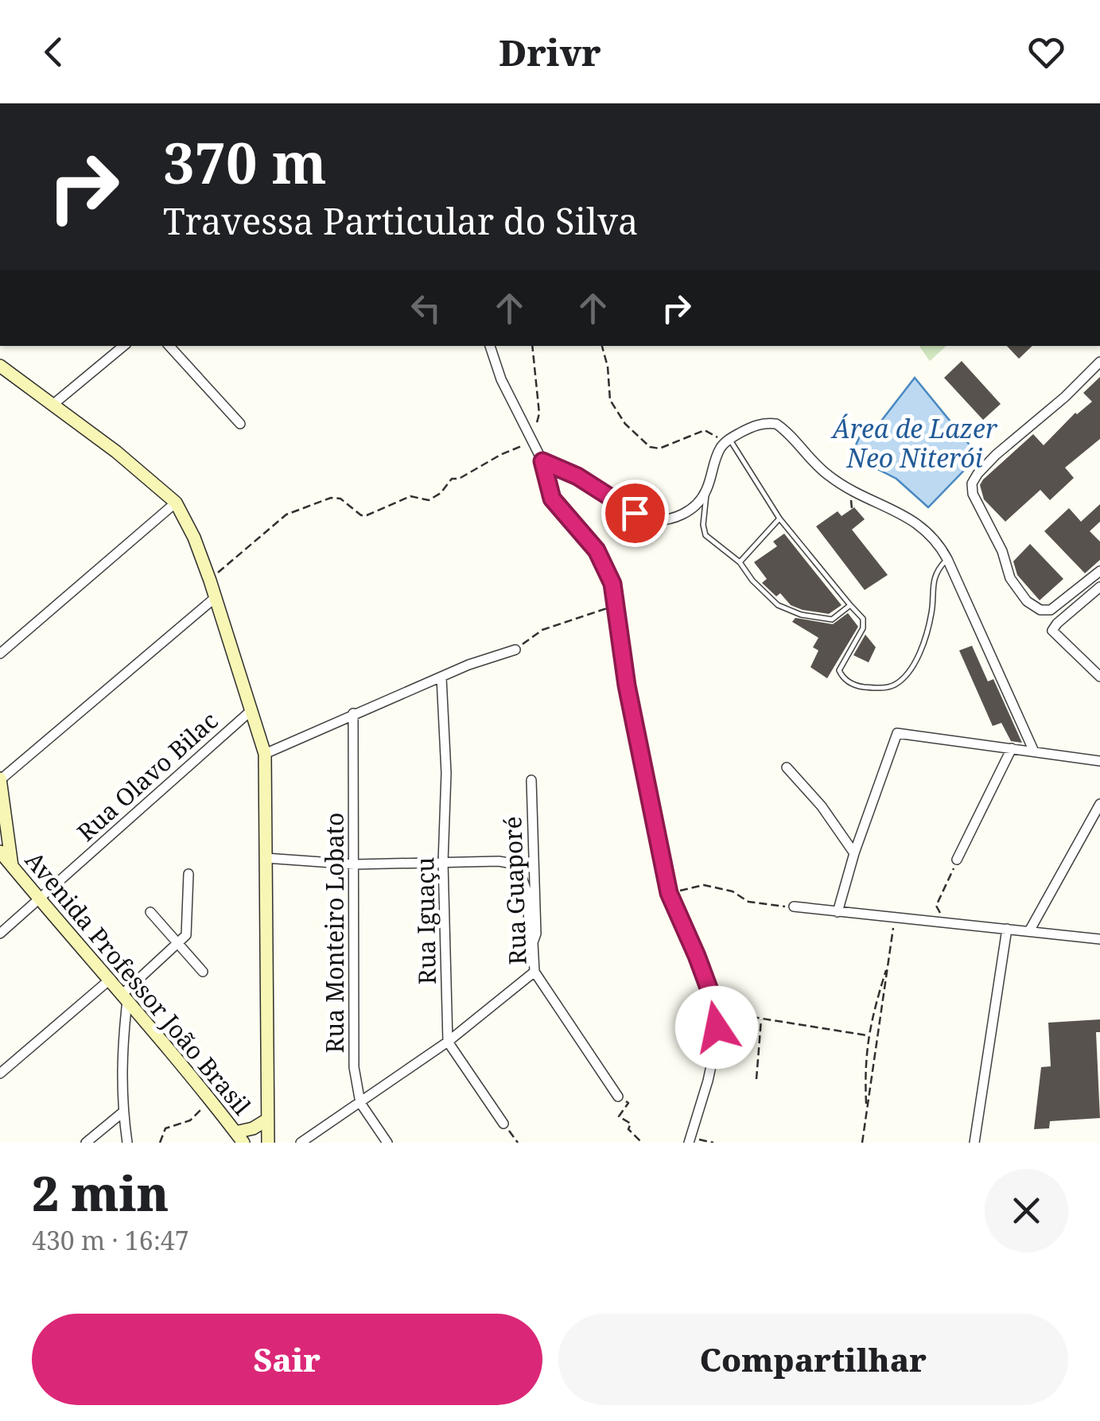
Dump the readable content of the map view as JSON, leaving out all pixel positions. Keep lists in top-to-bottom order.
{
  "streets": {
    "main road": ["Avenida Professor João Brasil"],
    "street": [
      "Rua Olavo Bilac",
      "Rua Guaporé",
      "Rua Iguaçu",
      "Rua Monteiro Lobato"
    ]
  },
  "crossings": [
    ["Rua Olavo Bilac", "Avenida Professor João Brasil"]
  ],
  "water": ["Área de Lazer Neo Niterói"],
  "page": {
    "header": "Drivr",
    "turn": ["370 m", "Travessa Particular do Silva"],
    "heading": ["2 min", "430 m · 16:47"],
    "buttons": ["Sair", "Compartilhar"]
  }
}
